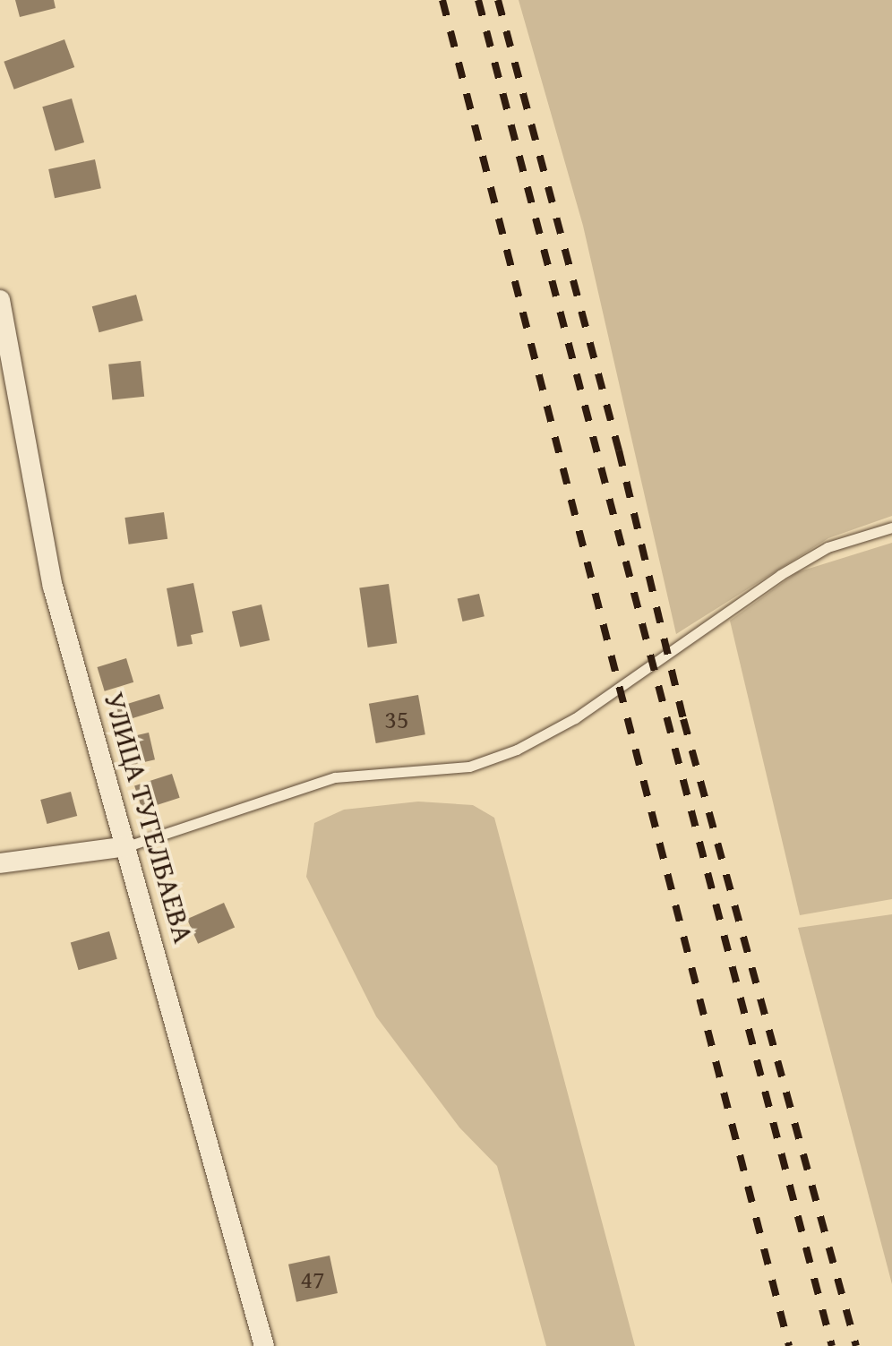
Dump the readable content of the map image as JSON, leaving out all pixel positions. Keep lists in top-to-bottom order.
{
  "streets": {
    "street": ["УЛИЦА ТУГЕЛБАЕВА"]
  },
  "house_numbers": ["35", "47"]
}
